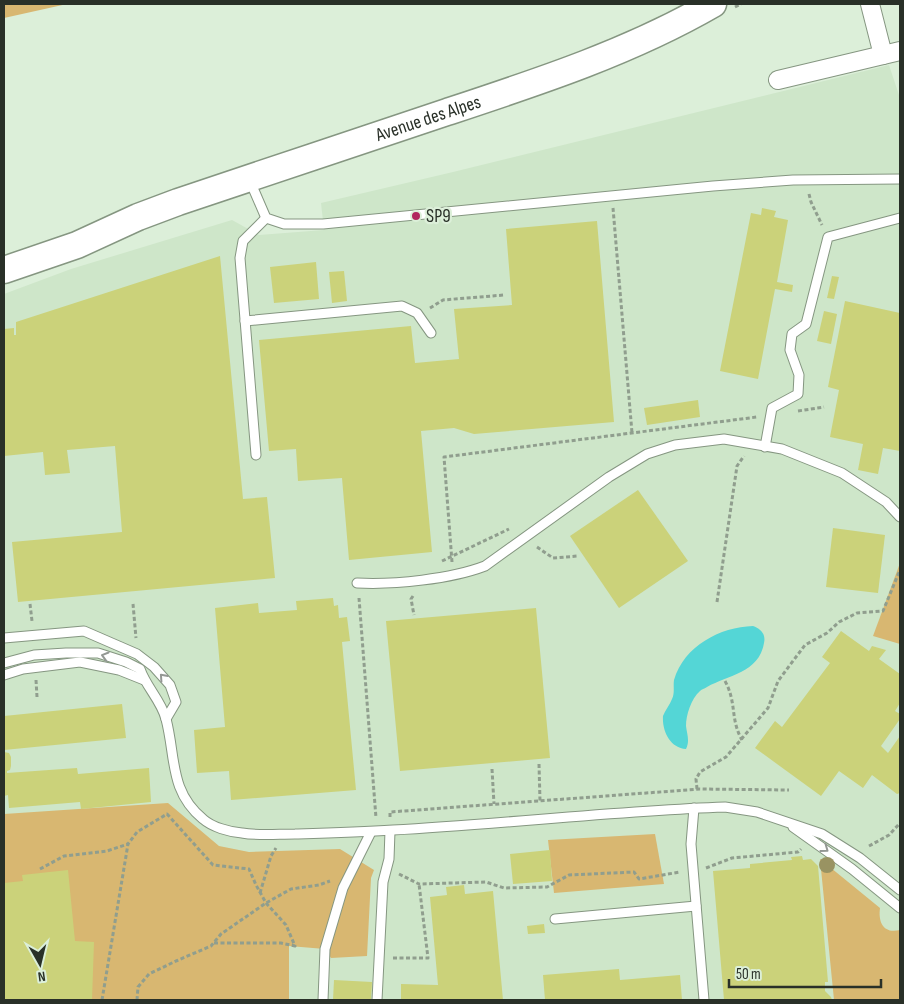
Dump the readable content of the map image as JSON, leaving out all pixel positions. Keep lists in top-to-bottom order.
{
  "streets": {
    "main road": ["Avenue des Alpes"]
  },
  "places": ["SP9"],
  "scale_bar": "50 m",
  "north": "bottom"
}
